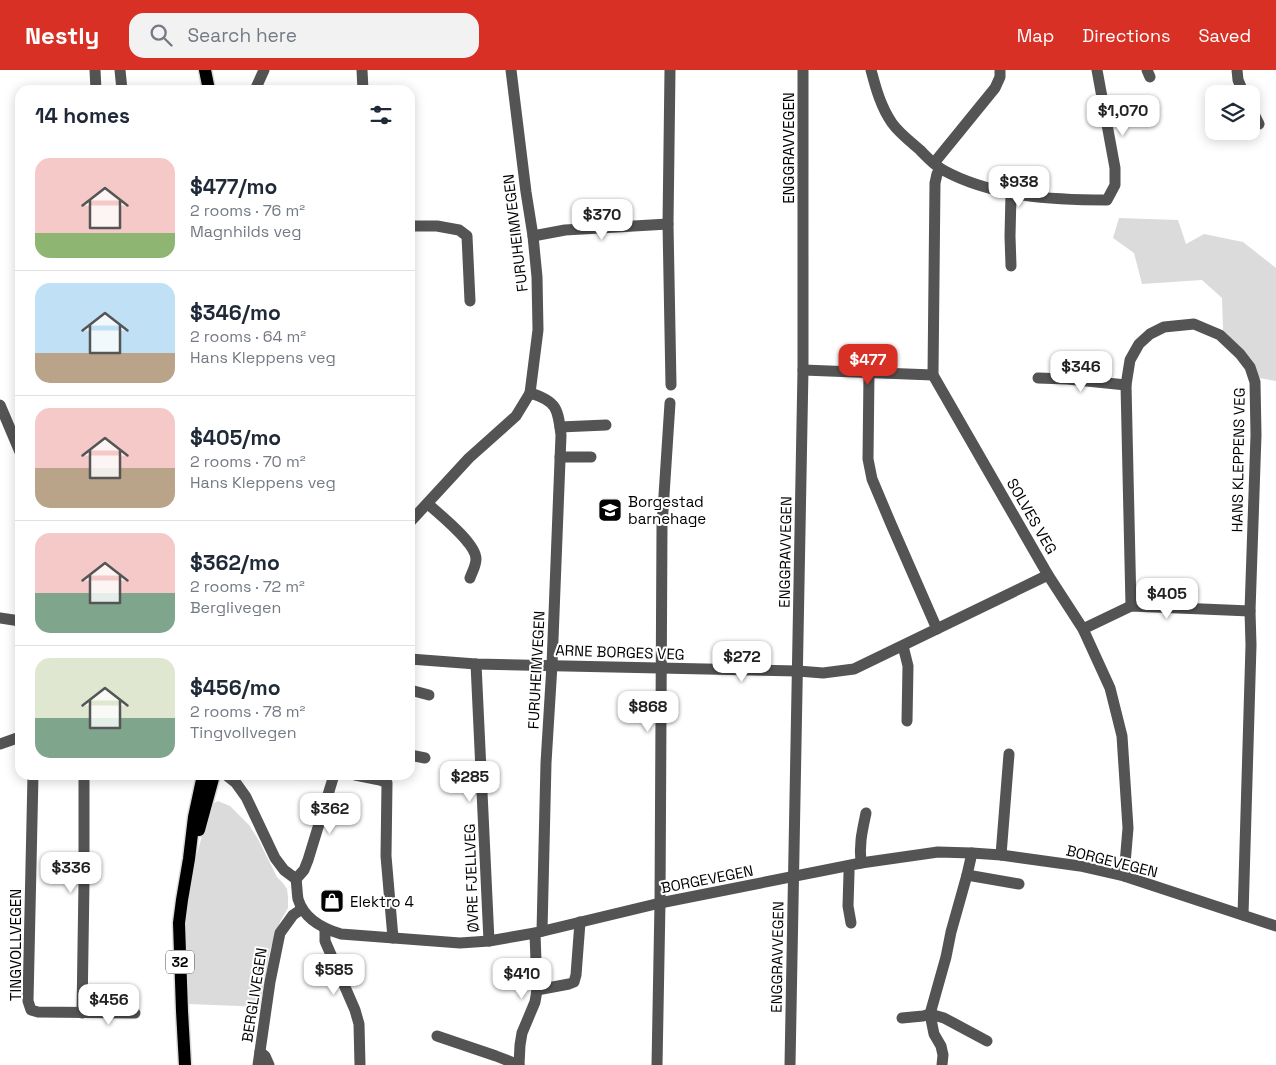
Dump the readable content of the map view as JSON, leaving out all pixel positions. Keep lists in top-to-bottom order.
{
  "streets": {
    "main road": ["32"],
    "street": [
      "ENGGRAVVEGEN",
      "FURUHEIMVEGEN",
      "HANS KLEPPENS VEG",
      "SOLVES VEG",
      "ARNE BORGES VEG",
      "BORGEVEGEN",
      "ØVRE FJELLVEG",
      "TINGVOLLVEGEN",
      "BERGLIVEGEN"
    ]
  },
  "crossings": [
    ["ENGGRAVVEGEN", "ARNE BORGES VEG"],
    ["ENGGRAVVEGEN", "BORGEVEGEN"],
    ["FURUHEIMVEGEN", "ARNE BORGES VEG"],
    ["FURUHEIMVEGEN", "BORGEVEGEN"],
    ["HANS KLEPPENS VEG", "BORGEVEGEN"],
    ["SOLVES VEG", "ARNE BORGES VEG"],
    ["SOLVES VEG", "BORGEVEGEN"],
    ["ARNE BORGES VEG", "ØVRE FJELLVEG"],
    ["BORGEVEGEN", "ØVRE FJELLVEG"],
    ["BORGEVEGEN", "BERGLIVEGEN"]
  ],
  "places": {
    "school or university": ["Borgestad barnehage"],
    "shop": ["Elektro 4"]
  },
  "page": {
    "header": "Nestly",
    "search": "Search here",
    "nav": ["Map", "Directions", "Saved"],
    "heading": "14 homes",
    "price": [
      "$1,070",
      "$938",
      "$370",
      "$477",
      "$346",
      "$405",
      "$272",
      "$868",
      "$285",
      "$362",
      "$336",
      "$585",
      "$410",
      "$456"
    ],
    "list": [
      {
        "name": "$477/mo",
        "note": "2 rooms · 76 m² · Magnhilds veg"
      },
      {
        "name": "$346/mo",
        "note": "2 rooms · 64 m² · Hans Kleppens veg"
      },
      {
        "name": "$405/mo",
        "note": "2 rooms · 70 m² · Hans Kleppens veg"
      },
      {
        "name": "$362/mo",
        "note": "2 rooms · 72 m² · Berglivegen"
      },
      {
        "name": "$456/mo",
        "note": "2 rooms · 78 m² · Tingvollvegen"
      }
    ]
  }
}
